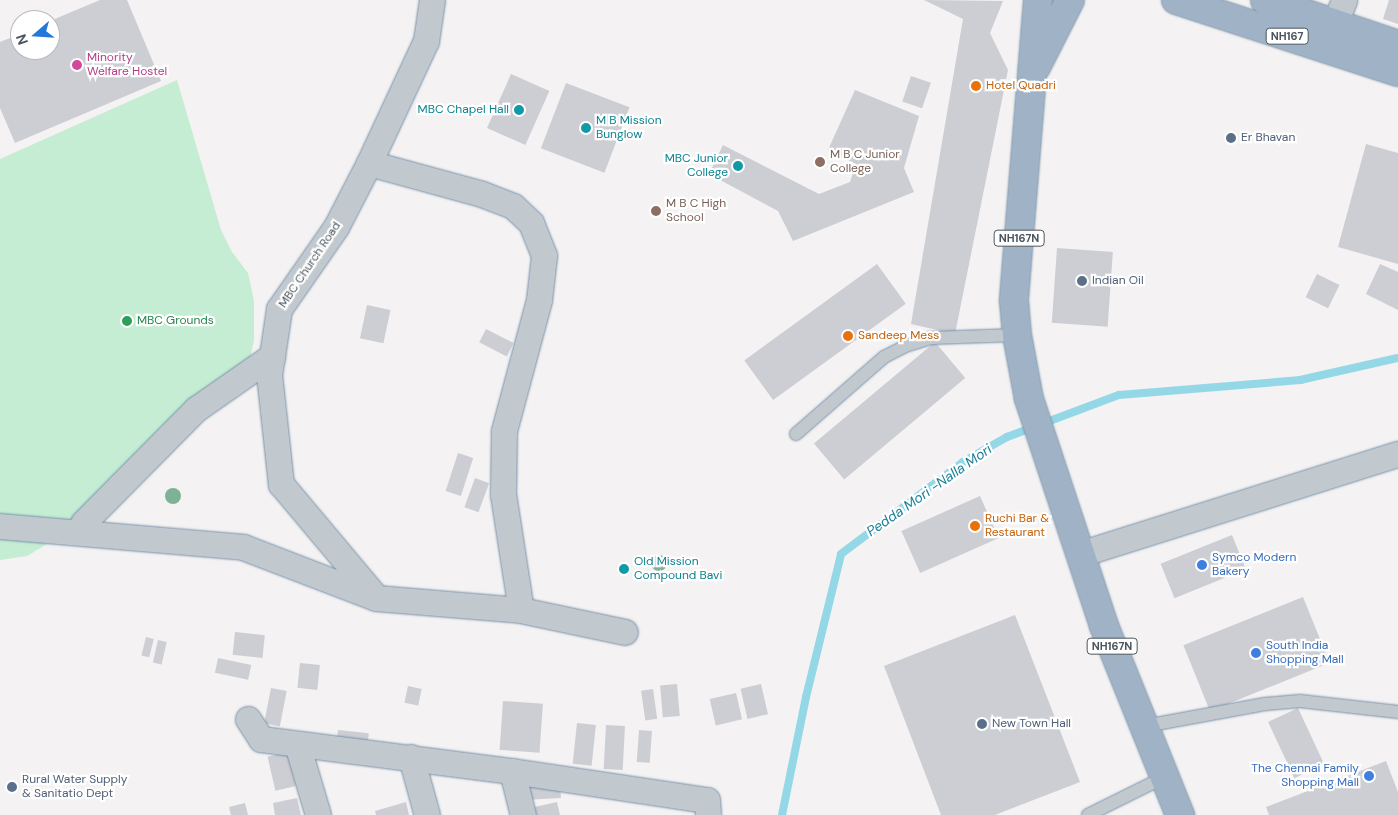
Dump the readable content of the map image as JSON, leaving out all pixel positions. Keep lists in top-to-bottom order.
{
  "streets": {
    "highway": ["NH167", "NH167N"],
    "street": ["MBC Church Road"]
  },
  "water": ["Pedda Mori -Nalla Mori"],
  "places": [
    "Minority Welfare Hostel",
    "Hotel Quadri",
    "MBC Chapel Hall",
    "M B Mission Bunglow",
    "Er Bhavan",
    "M B C Junior College",
    "MBC Junior College",
    "M B C High School",
    "Indian Oil",
    "MBC Grounds",
    "Sandeep Mess",
    "Ruchi Bar & Restaurant",
    "Symco Modern Bakery",
    "Old Mission Compound Bavi",
    "South India Shopping Mall",
    "New Town Hall",
    "The Chennai Family Shopping Mall",
    "Rural Water Supply & Sanitatio Dept"
  ],
  "north": "left"
}
